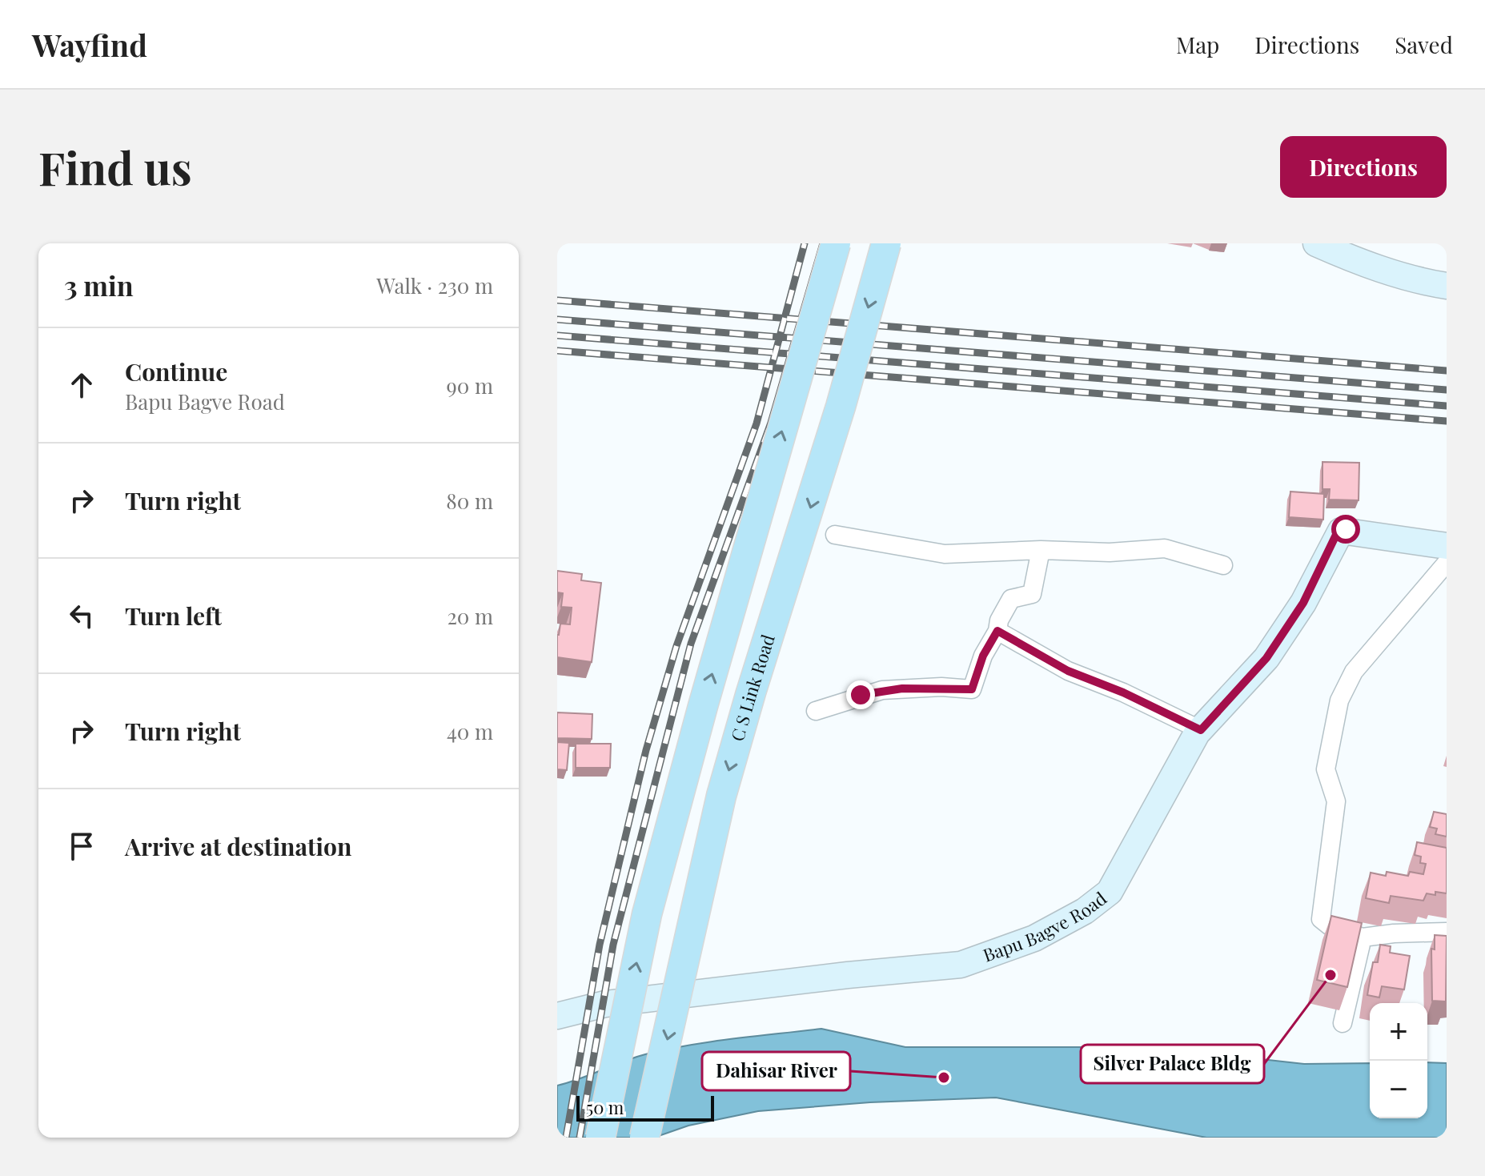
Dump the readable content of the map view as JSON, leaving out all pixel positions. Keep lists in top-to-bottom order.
{
  "streets": {
    "main road": ["C S Link Road"],
    "street": ["Bapu Bagve Road"]
  },
  "places": ["Silver Palace Bldg", "Dahisar River"],
  "scale_bar": "50 m",
  "page": {
    "header": "Wayfind",
    "nav": ["Map", "Directions", "Saved"],
    "buttons": "Directions",
    "title": "Find us",
    "heading": ["3 min", "Walk · 230 m"],
    "list": [
      ["Continue", "Bapu Bagve Road", "90 m"],
      ["Turn right", "80 m"],
      ["Turn left", "20 m"],
      ["Turn right", "40 m"],
      "Arrive at destination"
    ],
    "map_buttons": ["+", "−"],
    "scale": "50 m"
  }
}
